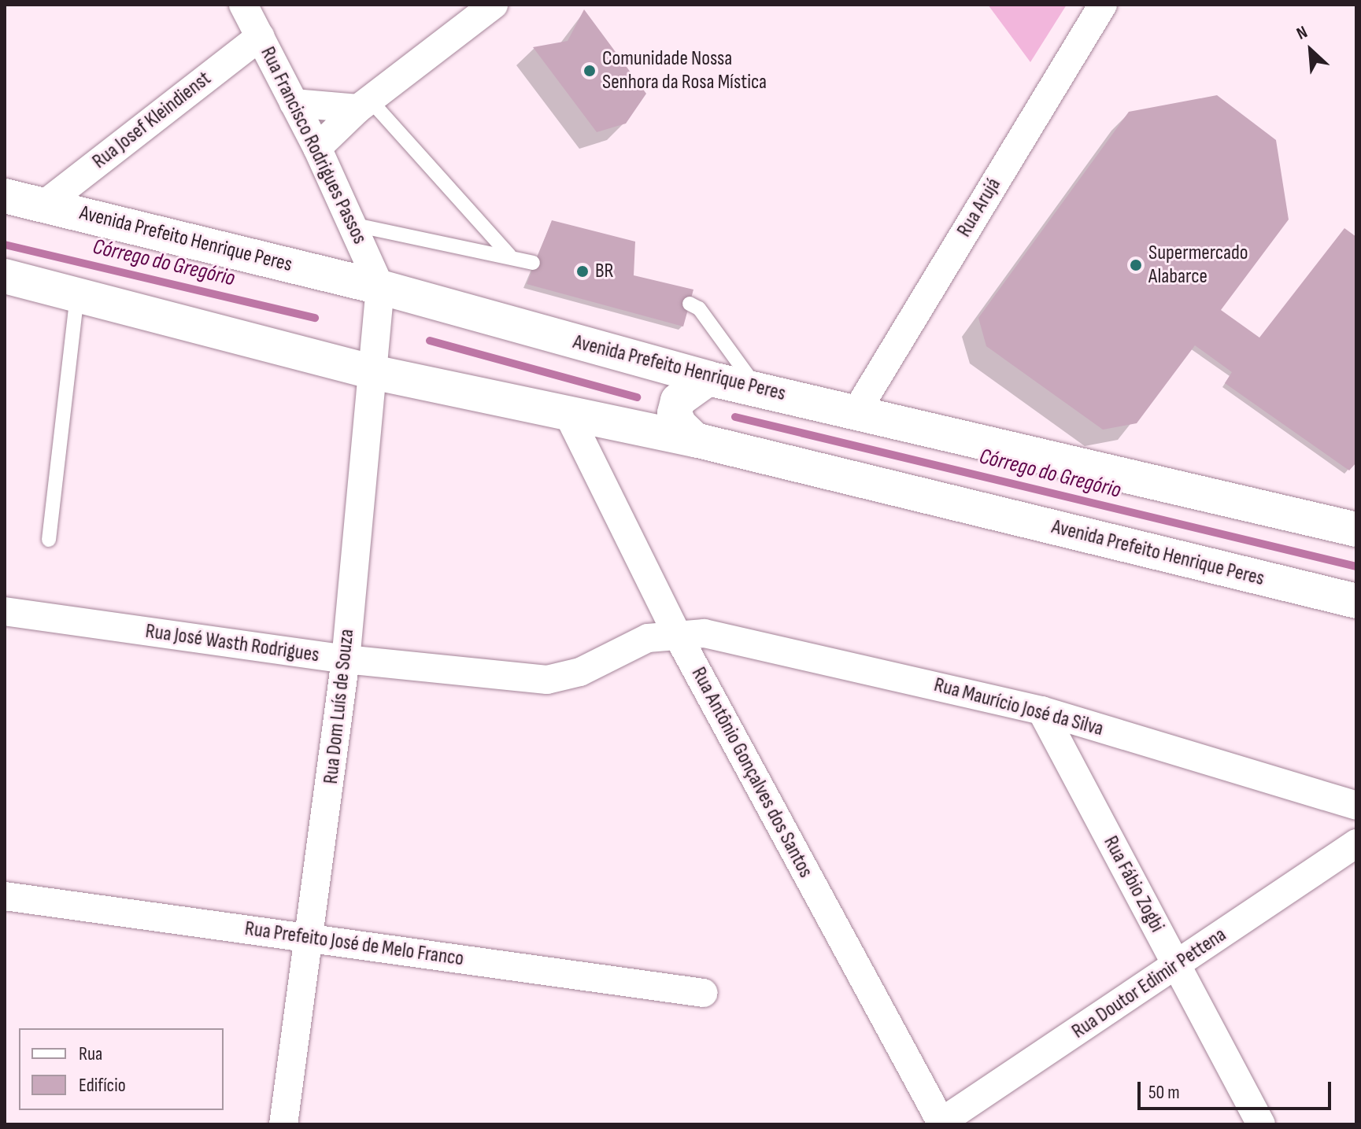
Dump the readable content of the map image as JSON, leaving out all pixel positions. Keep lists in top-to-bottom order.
{
  "streets": {
    "highway": ["Avenida Prefeito Henrique Peres"],
    "street": [
      "Rua Josef Kleindienst",
      "Rua Francisco Rodrigues Passos",
      "Rua Arujá",
      "Rua José Wasth Rodrigues",
      "Rua Dom Luís de Souza",
      "Rua Maurício José da Silva",
      "Rua Antônio Gonçalves dos Santos",
      "Rua Fábio Zogbi",
      "Rua Prefeito José de Melo Franco",
      "Rua Doutor Edimir Pettena"
    ]
  },
  "crossings": [
    ["Rua Josef Kleindienst", "Rua Francisco Rodrigues Passos"],
    ["Rua Josef Kleindienst", "Avenida Prefeito Henrique Peres"],
    ["Rua Francisco Rodrigues Passos", "Avenida Prefeito Henrique Peres"],
    ["Rua Francisco Rodrigues Passos", "Rua Dom Luís de Souza"],
    ["Rua Arujá", "Avenida Prefeito Henrique Peres"],
    ["Avenida Prefeito Henrique Peres", "Rua Dom Luís de Souza"],
    ["Avenida Prefeito Henrique Peres", "Rua Antônio Gonçalves dos Santos"],
    ["Rua José Wasth Rodrigues", "Rua Dom Luís de Souza"],
    ["Rua José Wasth Rodrigues", "Rua Maurício José da Silva"],
    ["Rua José Wasth Rodrigues", "Rua Antônio Gonçalves dos Santos"],
    ["Rua Dom Luís de Souza", "Rua Prefeito José de Melo Franco"],
    ["Rua Maurício José da Silva", "Rua Antônio Gonçalves dos Santos"],
    ["Rua Maurício José da Silva", "Rua Fábio Zogbi"],
    ["Rua Antônio Gonçalves dos Santos", "Rua Doutor Edimir Pettena"],
    ["Rua Fábio Zogbi", "Rua Doutor Edimir Pettena"]
  ],
  "water": ["Córrego do Gregório"],
  "places": ["Comunidade Nossa Senhora da Rosa Mística", "Supermercado Alabarce", "BR"],
  "legend": ["Rua", "Edifício"],
  "scale_bar": "50 m",
  "north": "top left"
}
